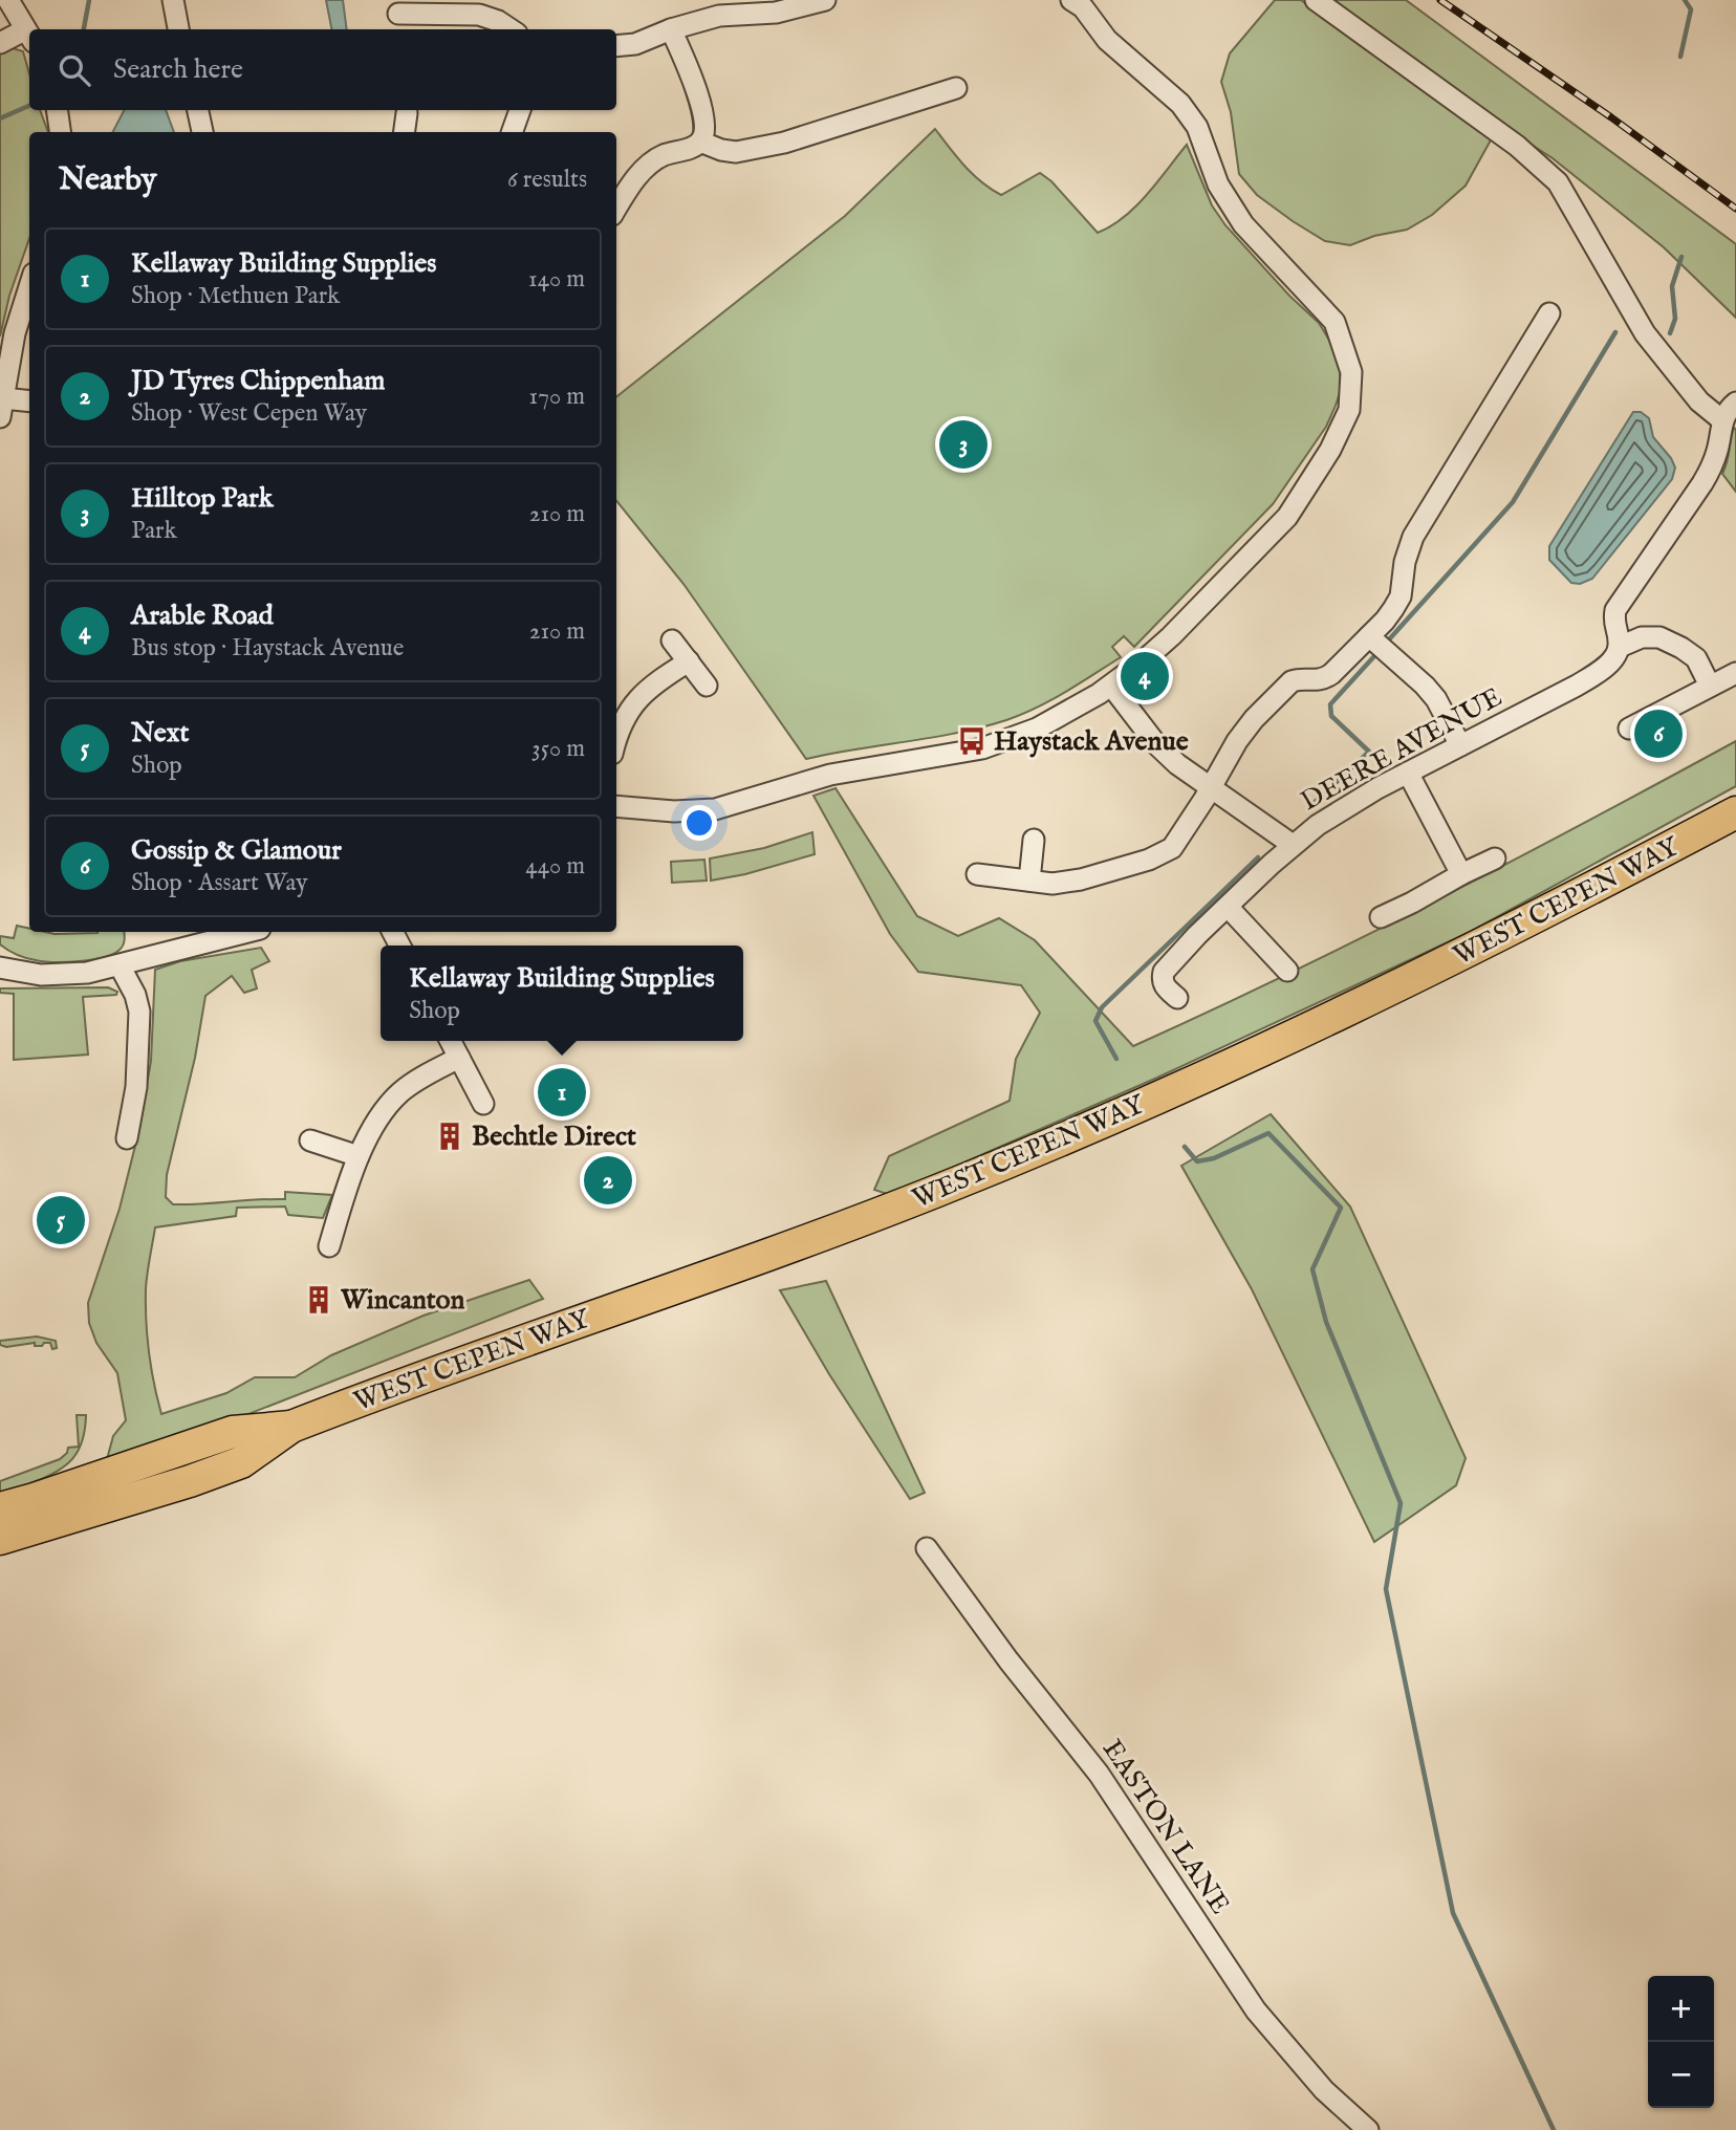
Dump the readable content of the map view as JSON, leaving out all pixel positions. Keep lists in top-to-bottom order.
{
  "streets": {
    "highway": ["WEST CEPEN WAY"],
    "street": ["DEERE AVENUE", "EASTON LANE"]
  },
  "places": {
    "bus stop": ["Haystack Avenue"],
    "building": ["Bechtle Direct", "Wincanton"]
  },
  "page": {
    "search": "Search here",
    "heading": ["Nearby", "6 results"],
    "list": [
      {
        "mark": "1",
        "name": "Kellaway Building Supplies",
        "note": "Shop · Methuen Park",
        "value": "140 m"
      },
      {
        "mark": "2",
        "name": "JD Tyres Chippenham",
        "note": "Shop · West Cepen Way",
        "value": "170 m"
      },
      {
        "mark": "3",
        "name": "Hilltop Park",
        "note": "Park",
        "value": "210 m"
      },
      {
        "mark": "4",
        "name": "Arable Road",
        "note": "Bus stop · Haystack Avenue",
        "value": "210 m"
      },
      {
        "mark": "5",
        "name": "Next",
        "note": "Shop",
        "value": "350 m"
      },
      {
        "mark": "6",
        "name": "Gossip & Glamour",
        "note": "Shop · Assart Way",
        "value": "440 m"
      }
    ],
    "pins": [
      "3",
      "4",
      "6",
      "1",
      "2",
      "5"
    ],
    "popup": ["Kellaway Building Supplies", "Shop"],
    "map_buttons": ["+", "−"]
  }
}
